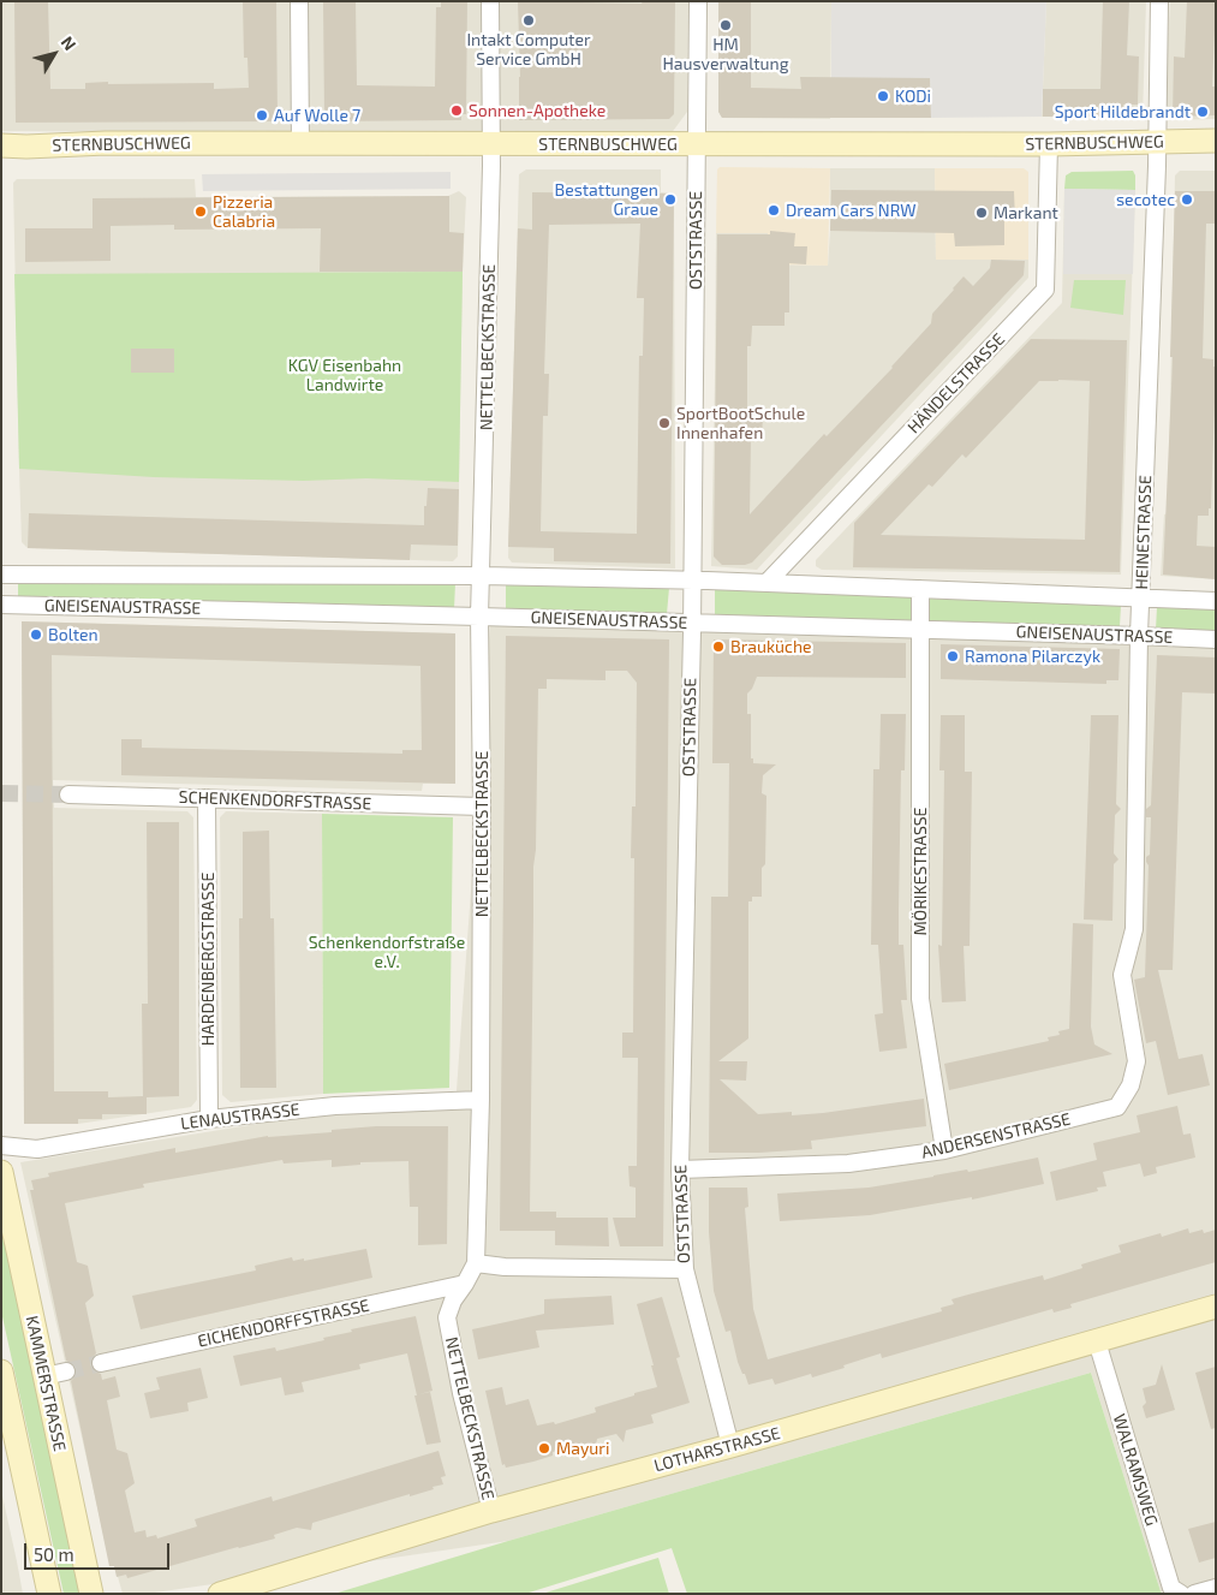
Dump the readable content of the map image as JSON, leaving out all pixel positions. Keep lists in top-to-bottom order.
{
  "streets": {
    "street": [
      "STERNBUSCHWEG",
      "OSTSTRASSE",
      "NETTELBECKSTRASSE",
      "HÄNDELSTRASSE",
      "HEINESTRASSE",
      "GNEISENAUSTRASSE",
      "SCHENKENDORFSTRASSE",
      "MÖRIKESTRASSE",
      "HARDENBERGSTRASSE",
      "LENAUSTRASSE",
      "ANDERSENSTRASSE",
      "EICHENDORFFSTRASSE",
      "KAMMERSTRASSE",
      "LOTHARSTRASSE",
      "WALRAMSWEG"
    ]
  },
  "crossings": [
    ["STERNBUSCHWEG", "OSTSTRASSE"],
    ["STERNBUSCHWEG", "NETTELBECKSTRASSE"],
    ["STERNBUSCHWEG", "HÄNDELSTRASSE"],
    ["STERNBUSCHWEG", "HEINESTRASSE"],
    ["OSTSTRASSE", "GNEISENAUSTRASSE"],
    ["OSTSTRASSE", "ANDERSENSTRASSE"],
    ["OSTSTRASSE", "LOTHARSTRASSE"],
    ["NETTELBECKSTRASSE", "GNEISENAUSTRASSE"],
    ["NETTELBECKSTRASSE", "SCHENKENDORFSTRASSE"],
    ["NETTELBECKSTRASSE", "LENAUSTRASSE"],
    ["NETTELBECKSTRASSE", "EICHENDORFFSTRASSE"],
    ["NETTELBECKSTRASSE", "LOTHARSTRASSE"],
    ["HÄNDELSTRASSE", "GNEISENAUSTRASSE"],
    ["HEINESTRASSE", "GNEISENAUSTRASSE"],
    ["HEINESTRASSE", "ANDERSENSTRASSE"],
    ["GNEISENAUSTRASSE", "MÖRIKESTRASSE"],
    ["SCHENKENDORFSTRASSE", "HARDENBERGSTRASSE"],
    ["MÖRIKESTRASSE", "ANDERSENSTRASSE"],
    ["HARDENBERGSTRASSE", "LENAUSTRASSE"],
    ["LOTHARSTRASSE", "WALRAMSWEG"]
  ],
  "parks": ["KGV Eisenbahn Landwirte", "Schenkendorfstraße e.V."],
  "places": [
    "Intakt Computer Service GmbH",
    "HM Hausverwaltung",
    "KODi",
    "Sonnen-Apotheke",
    "Sport Hildebrandt",
    "Auf Wolle 7",
    "Bestattungen Graue",
    "secotec",
    "Dream Cars NRW",
    "Pizzeria Calabria",
    "Markant",
    "SportBootSchule Innenhafen",
    "Bolten",
    "Brauküche",
    "Ramona Pilarczyk",
    "Mayuri"
  ],
  "scale_bar": "50 m",
  "north": "top right"
}
